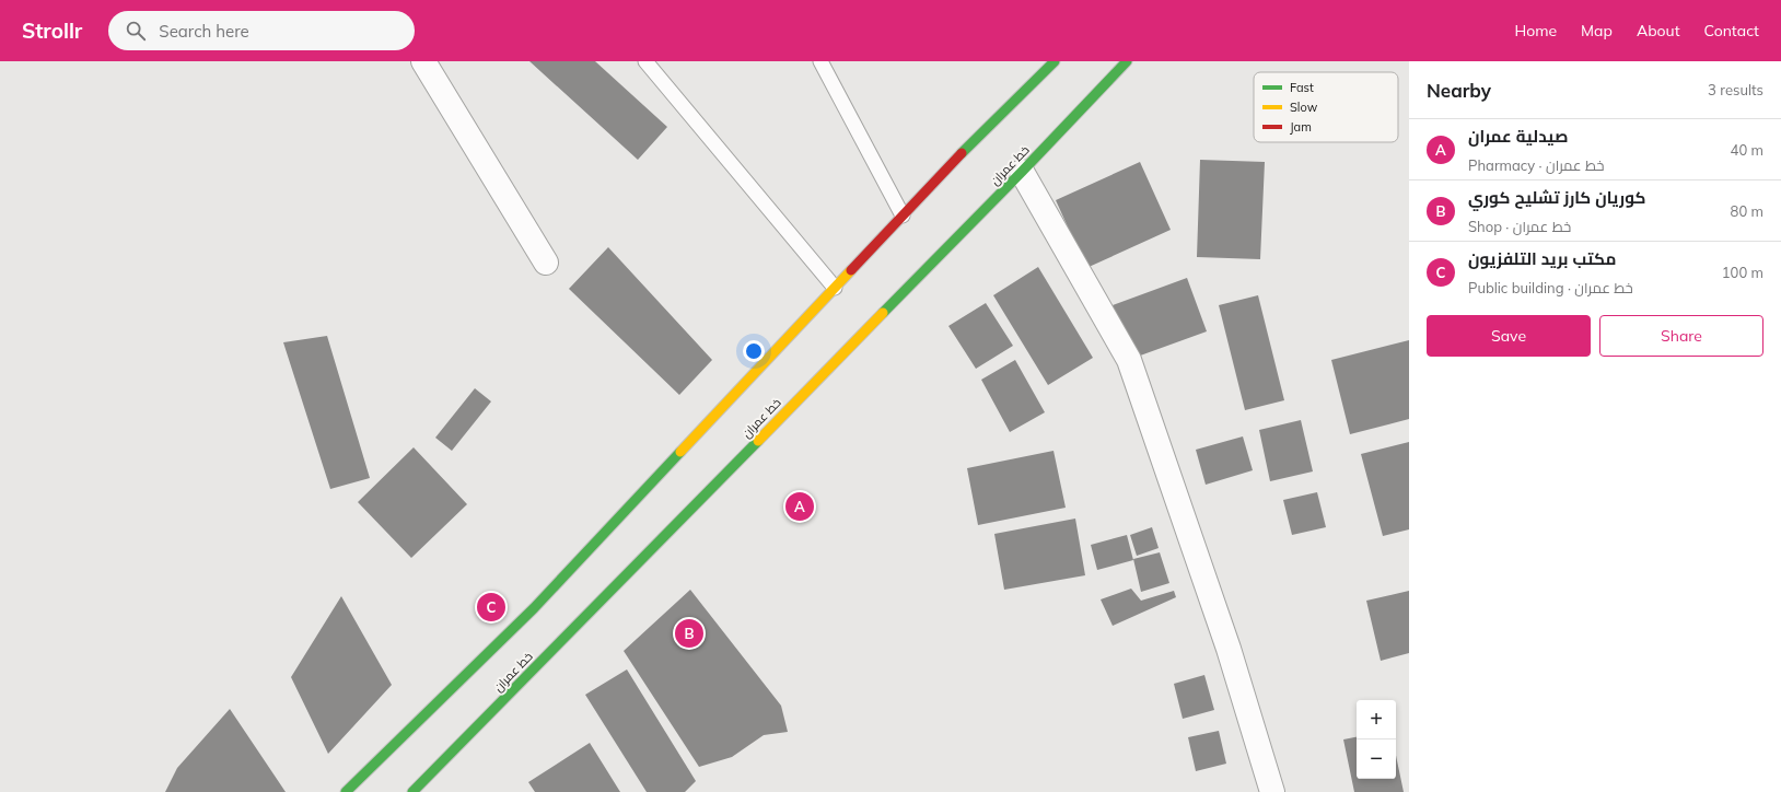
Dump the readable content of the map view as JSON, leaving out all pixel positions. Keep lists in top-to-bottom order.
{
  "streets": {
    "main road": ["خط عمران"]
  },
  "legend": ["Fast", "Slow", "Jam"],
  "page": {
    "header": "Strollr",
    "search": "Search here",
    "nav": [
      "Home",
      "Map",
      "About",
      "Contact"
    ],
    "heading": ["Nearby", "3 results"],
    "list": [
      {
        "mark": "A",
        "name": "صيدلية عمران",
        "note": "Pharmacy · خط عمران",
        "value": "40 m"
      },
      {
        "mark": "B",
        "name": "كوريان كارز تشليح كوري",
        "note": "Shop · خط عمران",
        "value": "80 m"
      },
      {
        "mark": "C",
        "name": "مكتب بريد التلفزيون",
        "note": "Public building · خط عمران",
        "value": "100 m"
      }
    ],
    "buttons": ["Save", "Share"],
    "pins": ["A", "C", "B"],
    "map_buttons": ["+", "−"]
  }
}
